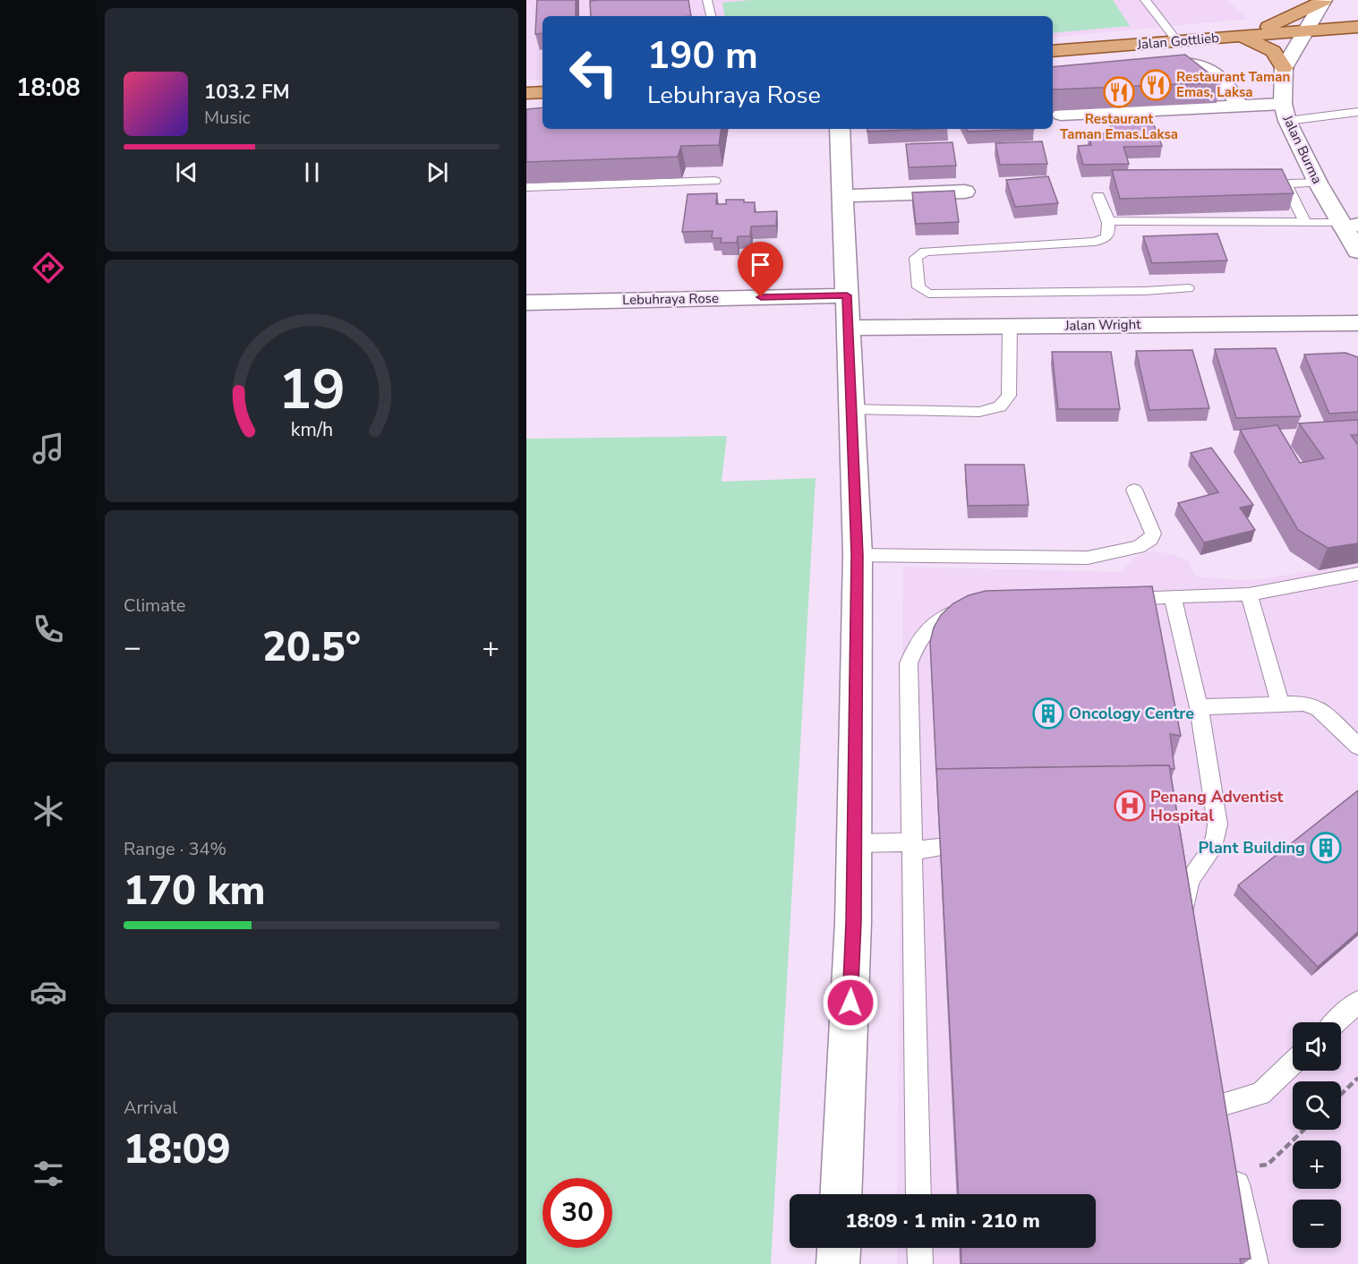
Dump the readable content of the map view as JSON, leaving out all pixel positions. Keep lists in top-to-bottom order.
{
  "streets": {
    "main road": ["Jalan Gottlieb"],
    "street": ["Jalan Burma", "Lebuhraya Rose", "Jalan Wright"]
  },
  "crossings": [
    ["Jalan Gottlieb", "Jalan Burma"]
  ],
  "places": {
    "restaurant": ["Restaurant Taman Emas, Laksa", "Restaurant Taman Emas.Laksa"],
    "building": ["Oncology Centre", "Plant Building"],
    "hospital": ["Penang Adventist Hospital"]
  },
  "page": {
    "tabs": "18:08",
    "turn": ["190 m", "Lebuhraya Rose"],
    "song": ["103.2 FM", "Music"],
    "tile": [
      "Climate",
      ["Range · 34%", "170 km"],
      ["Arrival", "18:09"]
    ],
    "heat": ["−", "20.5°", "+"],
    "map_buttons": ["+", "−"],
    "limit": "30",
    "trip": "18:09 · 1 min · 210 m",
    "gauge": ["19", "km/h"]
  }
}
